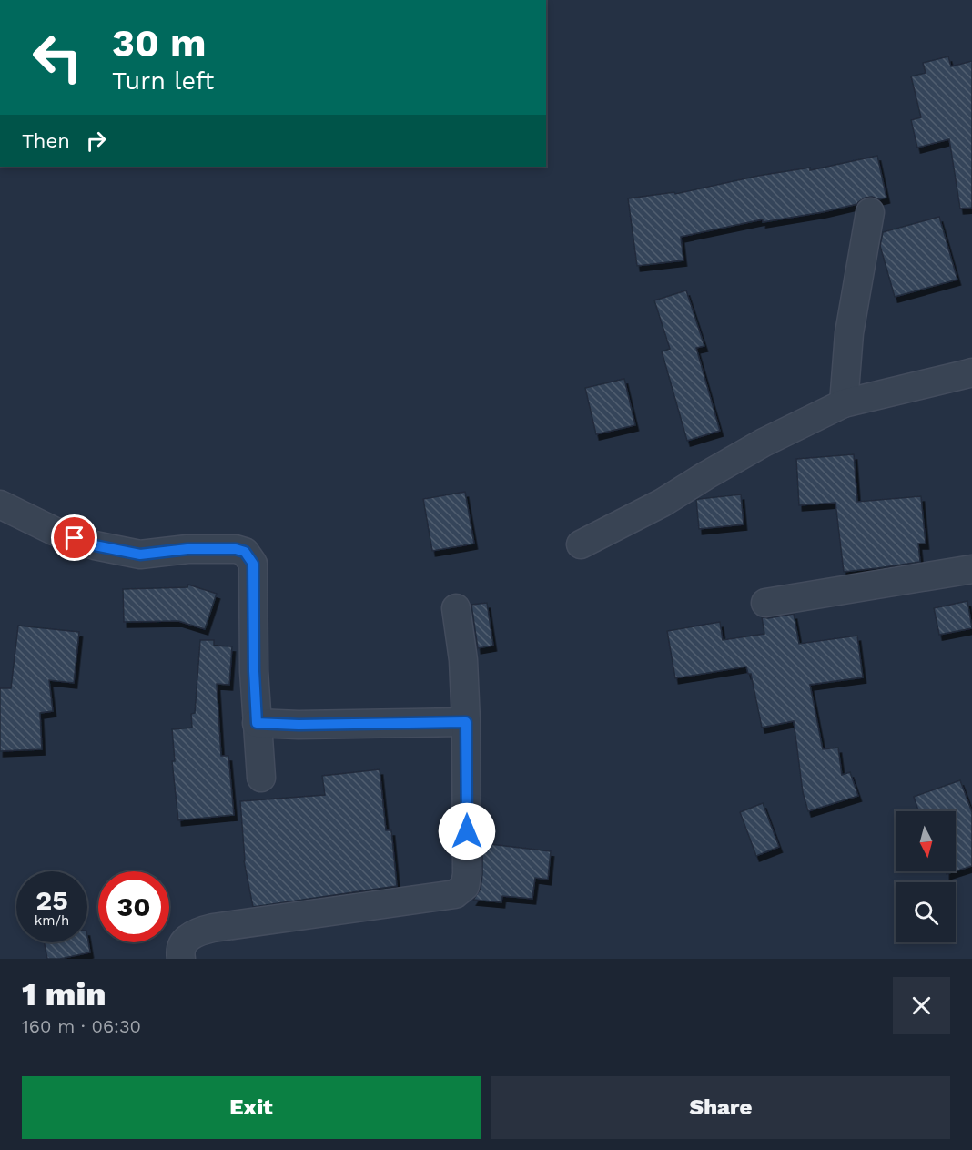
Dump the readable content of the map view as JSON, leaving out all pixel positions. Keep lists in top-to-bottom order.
{
  "north": "bottom",
  "page": {
    "turn": ["30 m", "Turn left"],
    "then": "Then",
    "speed": "25 km/h",
    "limit": "30",
    "heading": ["1 min", "160 m · 06:30"],
    "buttons": ["Exit", "Share"]
  }
}
